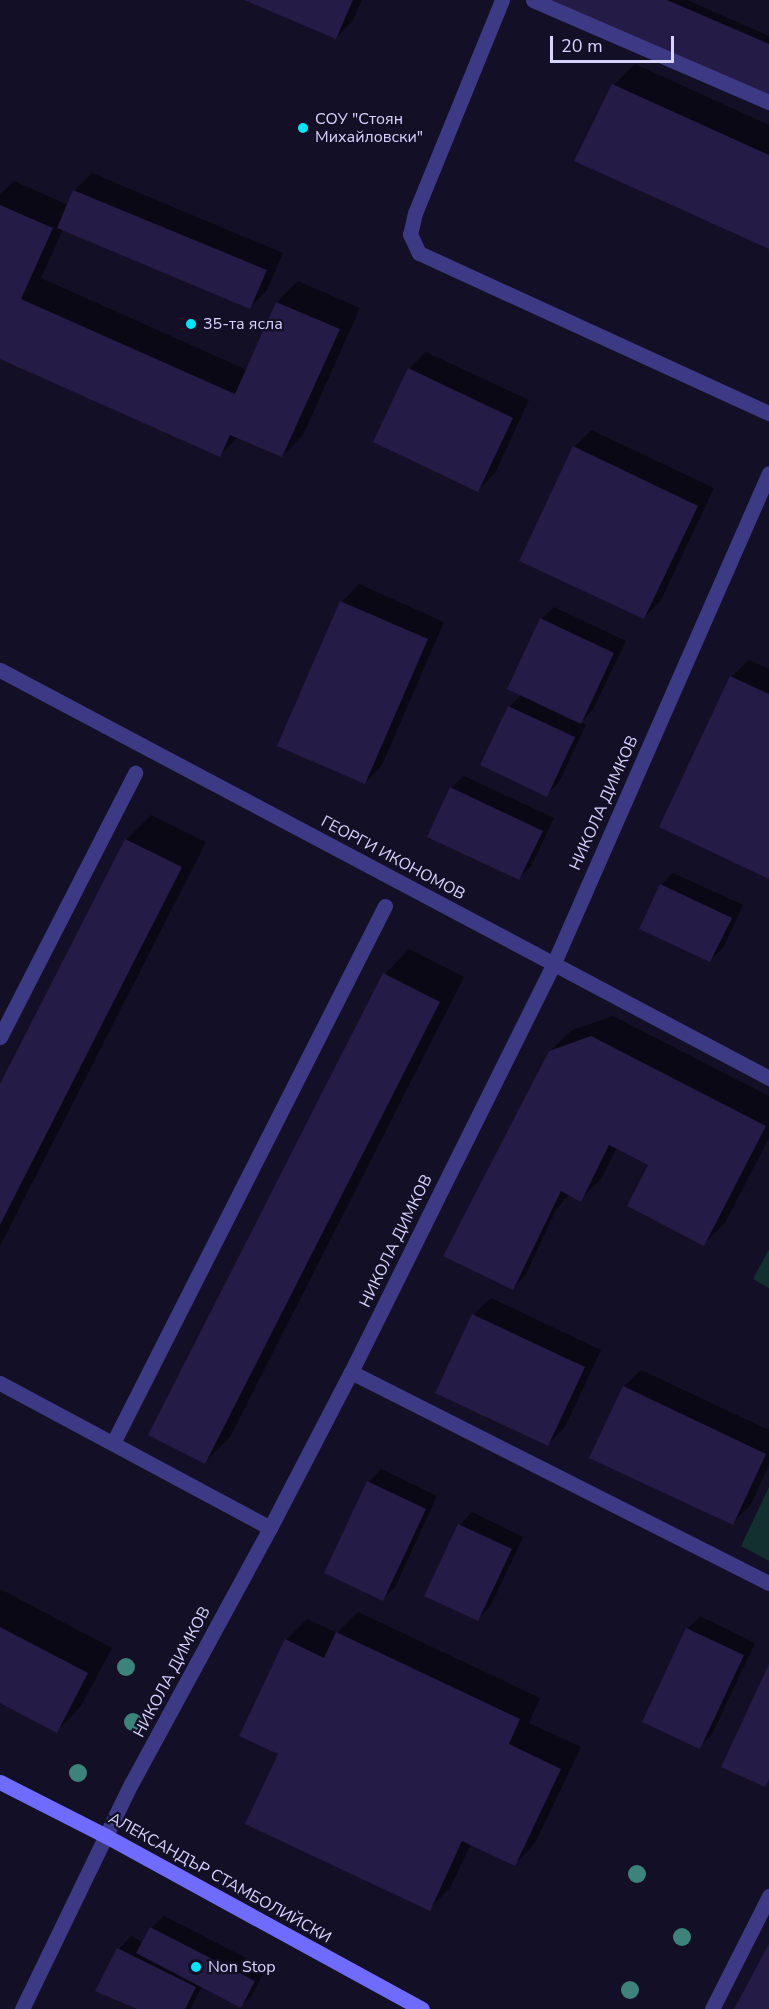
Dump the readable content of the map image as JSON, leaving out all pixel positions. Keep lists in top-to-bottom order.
{
  "streets": {
    "street": ["НИКОЛА ДИМКОВ", "ГЕОРГИ ИКОНОМОВ", "АЛЕКСАНДЪР СТАМБОЛИЙСКИ"]
  },
  "crossings": [
    ["НИКОЛА ДИМКОВ", "ГЕОРГИ ИКОНОМОВ"],
    ["НИКОЛА ДИМКОВ", "АЛЕКСАНДЪР СТАМБОЛИЙСКИ"]
  ],
  "places": ["СОУ \"Стоян Михайловски\"", "35-та ясла", "Non Stop"],
  "scale_bar": "20 m"
}
